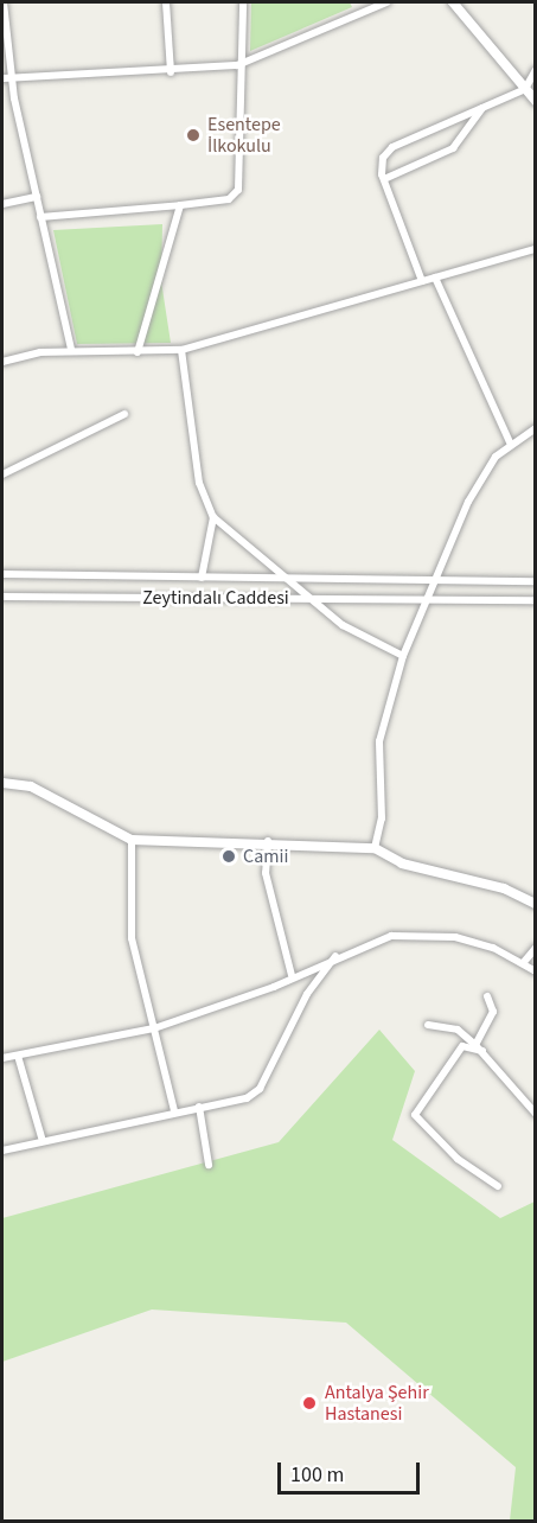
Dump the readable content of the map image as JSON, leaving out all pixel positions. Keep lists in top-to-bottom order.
{
  "streets": {
    "street": ["Zeytindalı Caddesi"]
  },
  "places": ["Esentepe İlkokulu", "Camii", "Antalya Şehir Hastanesi"],
  "scale_bar": "100 m"
}
